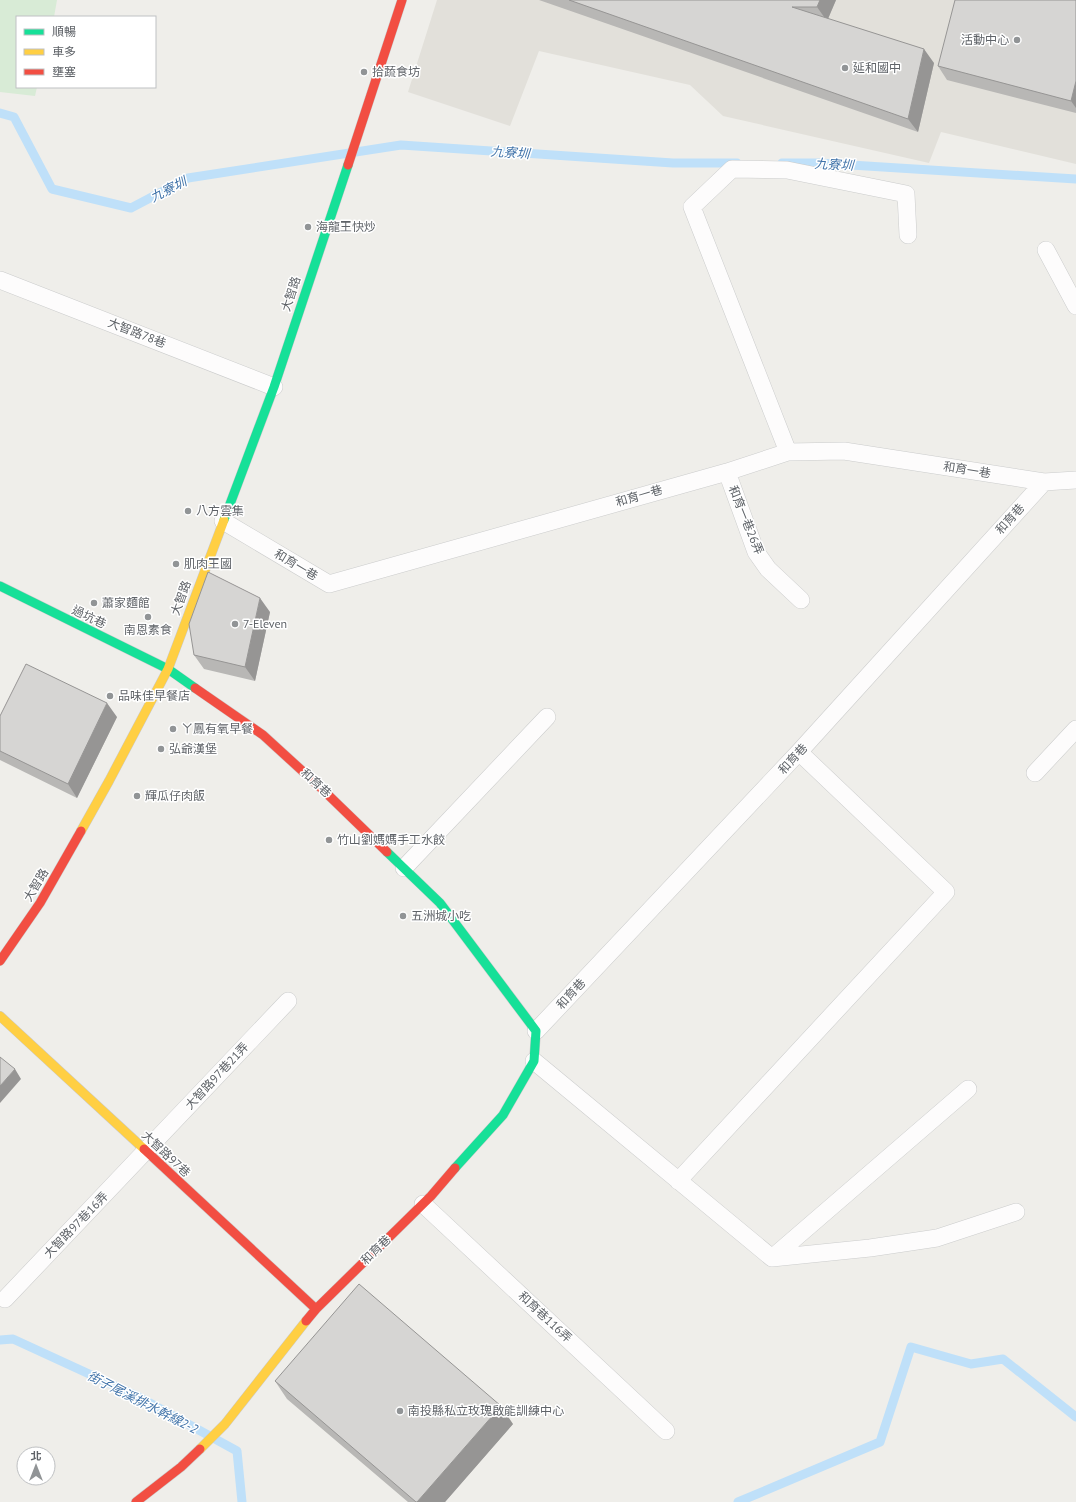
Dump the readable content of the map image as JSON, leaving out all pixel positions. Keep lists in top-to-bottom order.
{
  "streets": {
    "street": [
      "大智路",
      "和育巷",
      "過坑巷",
      "大智路97巷"
    ],
    "lane": [
      "大智路78巷",
      "和育一巷",
      "和育一巷26弄",
      "大智路97巷21弄",
      "大智路97巷16弄",
      "和育巷116弄"
    ]
  },
  "crossings": [
    ["大智路", "大智路78巷"],
    ["大智路", "和育一巷"],
    ["大智路", "和育巷"],
    ["大智路", "過坑巷"],
    ["和育一巷", "和育巷"],
    ["和育一巷", "和育一巷26弄"],
    ["和育巷", "過坑巷"],
    ["和育巷", "大智路97巷"],
    ["和育巷", "和育巷116弄"],
    ["大智路97巷21弄", "大智路97巷"],
    ["大智路97巷21弄", "大智路97巷16弄"],
    ["大智路97巷", "大智路97巷16弄"]
  ],
  "water": ["九寮圳", "街子尾溪排水幹線2-2"],
  "places": [
    "活動中心",
    "延和國中",
    "拾蔬食坊",
    "海龍王快炒",
    "八方雲集",
    "肌肉王國",
    "蕭家麵館",
    "南恩素食",
    "7-Eleven",
    "品味佳早餐店",
    "ㄚ鳳有氧早餐",
    "弘爺漢堡",
    "輝瓜仔肉飯",
    "竹山劉媽媽手工水餃",
    "五洲城小吃",
    "南投縣私立玫瑰啟能訓練中心"
  ],
  "legend": ["順暢", "車多", "壅塞"],
  "north": "top"
}
